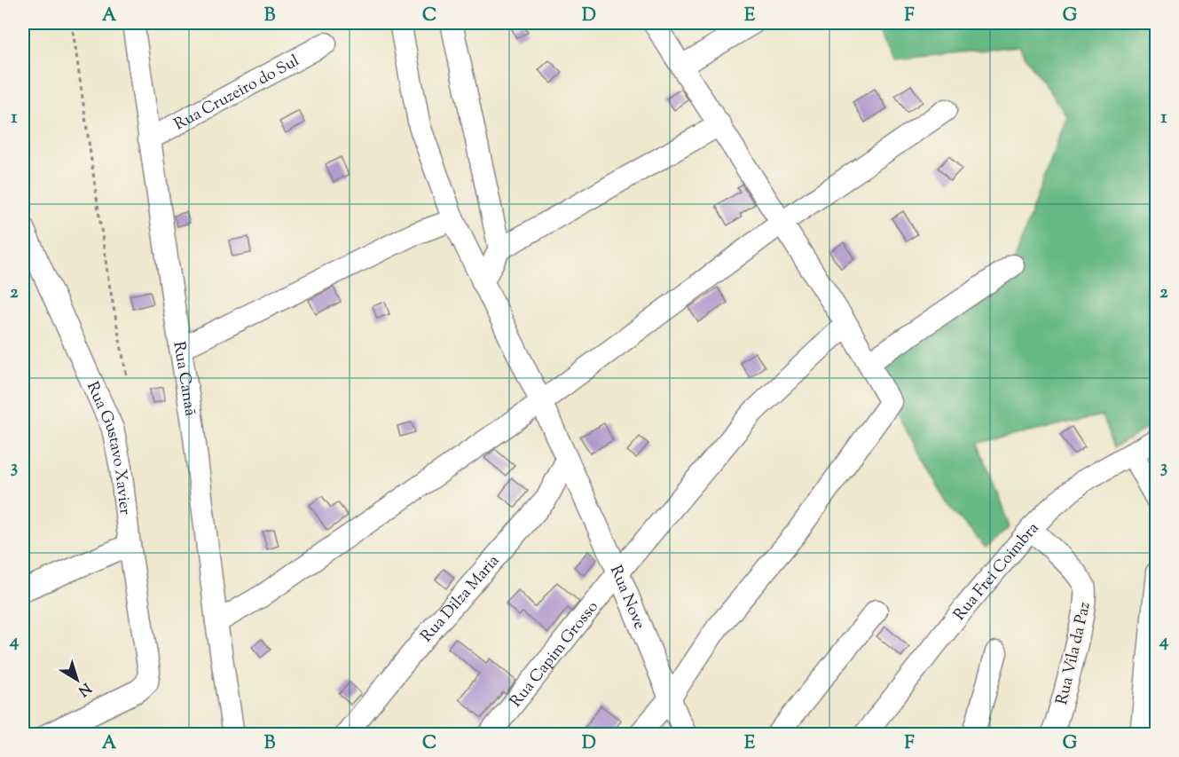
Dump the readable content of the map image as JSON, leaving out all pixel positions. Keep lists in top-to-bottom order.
{
  "streets": {
    "street": [
      "Rua Cruzeiro do Sul",
      "Rua Canaã",
      "Rua Gustavo Xavier",
      "Rua Frei Coimbra",
      "Rua Nove",
      "Rua Dilza Maria",
      "Rua Capim Grosso",
      "Rua Vila da Paz"
    ]
  },
  "crossings": [
    ["Rua Cruzeiro do Sul", "Rua Canaã"],
    ["Rua Frei Coimbra", "Rua Vila da Paz"],
    ["Rua Nove", "Rua Dilza Maria"],
    ["Rua Nove", "Rua Capim Grosso"]
  ],
  "north": "bottom right",
  "grid": {
    "columns": [
      "A",
      "B",
      "C",
      "D",
      "E",
      "F",
      "G"
    ],
    "rows": [
      "1",
      "2",
      "3",
      "4"
    ]
  }
}
